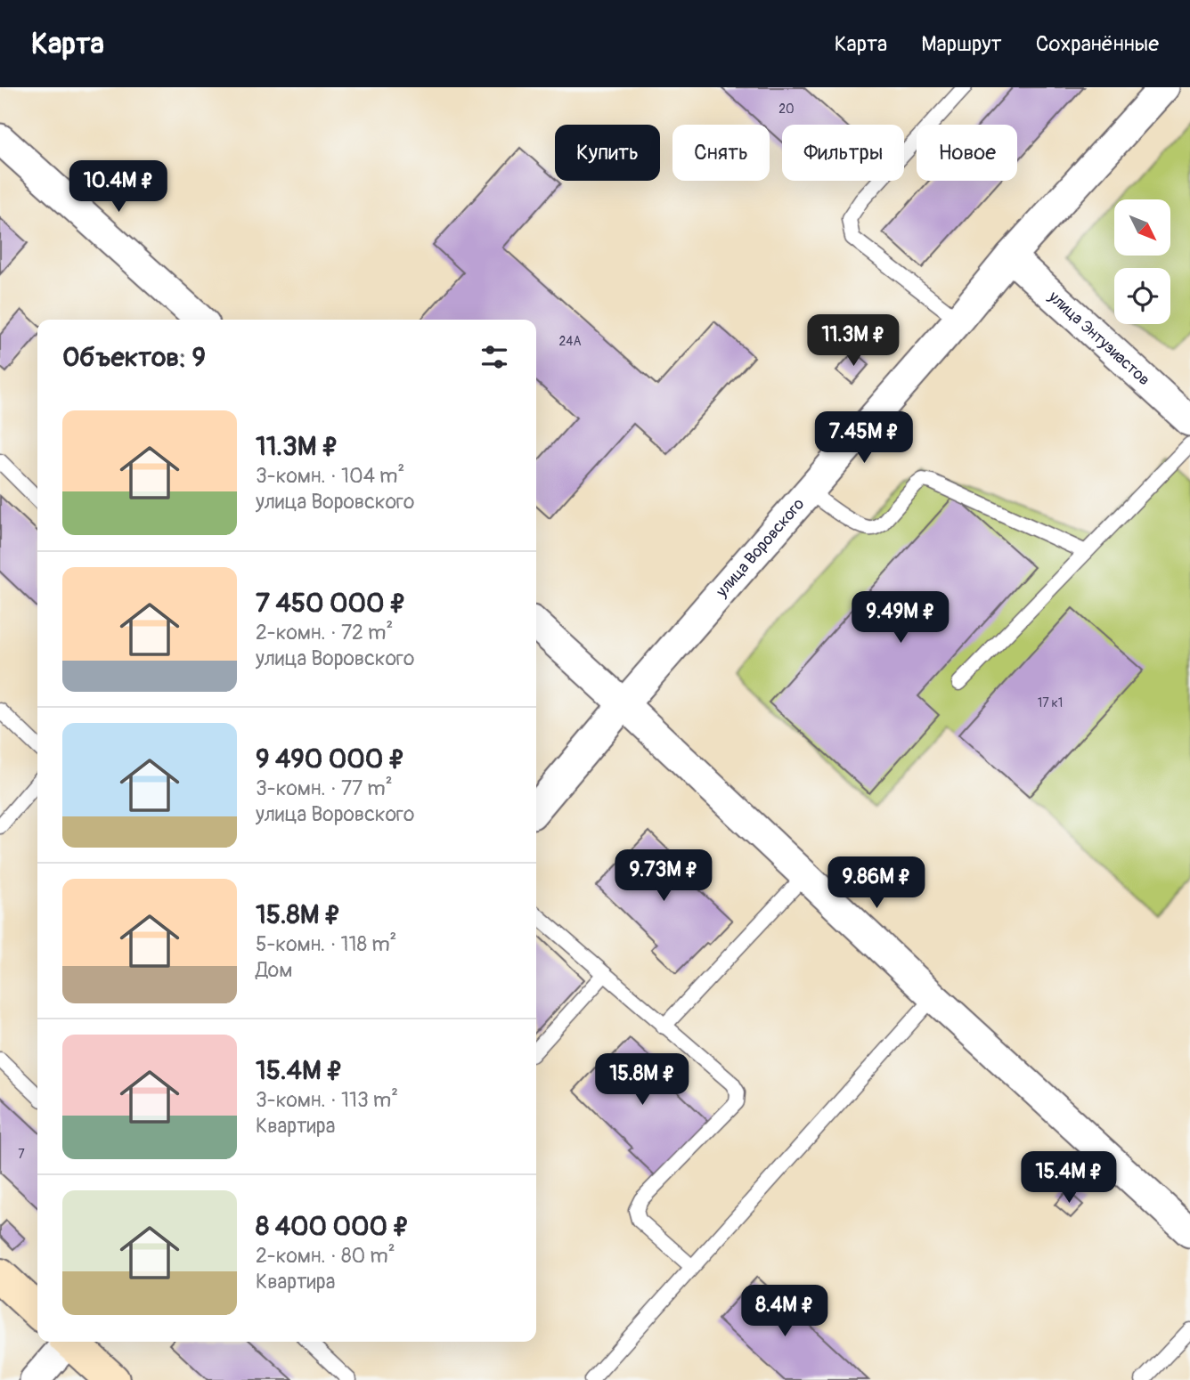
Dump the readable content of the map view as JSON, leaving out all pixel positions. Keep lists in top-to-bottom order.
{
  "streets": {
    "street": ["улица Энтузиастов", "улица Воровского"]
  },
  "crossings": [
    ["улица Энтузиастов", "улица Воровского"]
  ],
  "house_numbers": [
    "20",
    "24А",
    "17 к1",
    "7"
  ],
  "north": "bottom right",
  "page": {
    "header": "Карта",
    "nav": ["Карта", "Маршрут", "Сохранённые"],
    "chip": [
      "Купить",
      "Снять",
      "Фильтры",
      "Новое"
    ],
    "price": [
      "10.4M ₽",
      "11.3M ₽",
      "7.45M ₽",
      "9.49M ₽",
      "9.73M ₽",
      "9.86M ₽",
      "15.8M ₽",
      "15.4M ₽",
      "8.4M ₽"
    ],
    "heading": "Объектов: 9",
    "list": [
      {
        "name": "11.3M ₽",
        "note": "3-комн. · 104 m² · улица Воровского"
      },
      {
        "name": "7 450 000 ₽",
        "note": "2-комн. · 72 m² · улица Воровского"
      },
      {
        "name": "9 490 000 ₽",
        "note": "3-комн. · 77 m² · улица Воровского"
      },
      {
        "name": "15.8M ₽",
        "note": "5-комн. · 118 m² · Дом"
      },
      {
        "name": "15.4M ₽",
        "note": "3-комн. · 113 m² · Квартира"
      },
      {
        "name": "8 400 000 ₽",
        "note": "2-комн. · 80 m² · Квартира"
      }
    ]
  }
}
